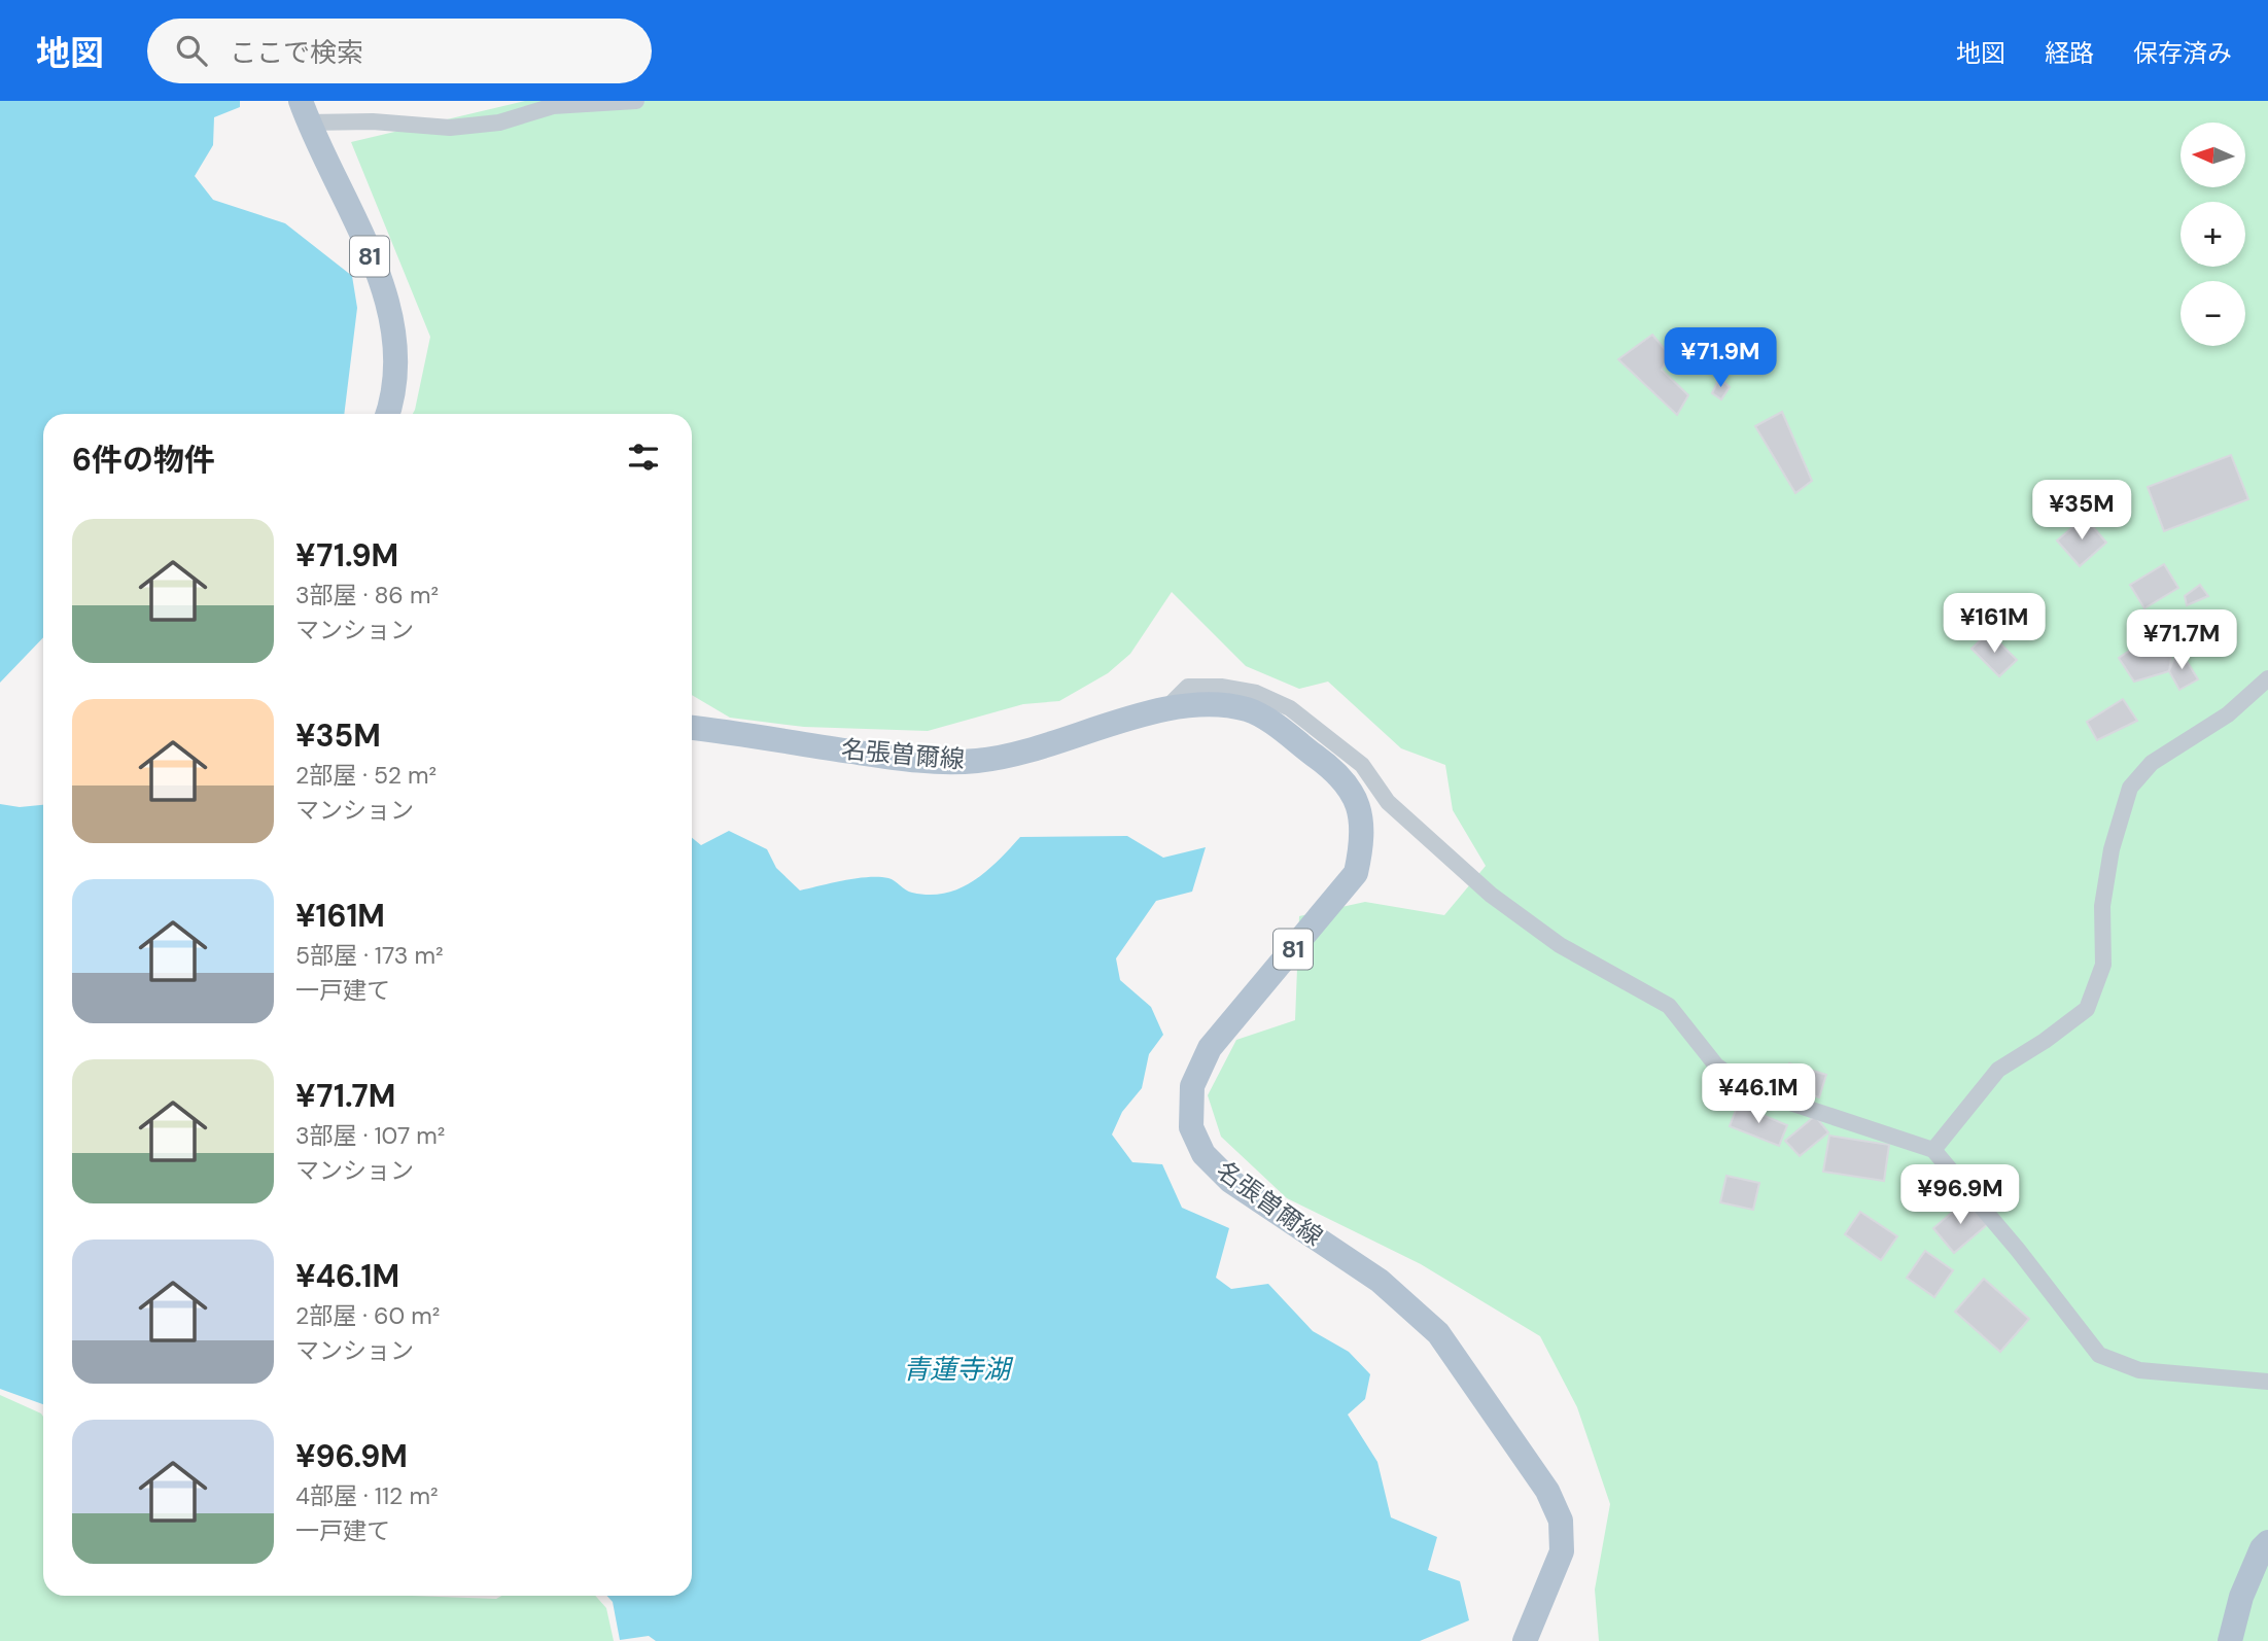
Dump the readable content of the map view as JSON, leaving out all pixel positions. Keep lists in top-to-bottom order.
{
  "streets": {
    "main road": ["81", "名張曽爾線"]
  },
  "water": ["青蓮寺湖"],
  "north": "left",
  "page": {
    "header": "地図",
    "search": "ここで検索",
    "nav": ["地図", "経路", "保存済み"],
    "map_buttons": ["+", "−"],
    "price": [
      "¥71.9M",
      "¥35M",
      "¥161M",
      "¥71.7M",
      "¥46.1M",
      "¥96.9M"
    ],
    "heading": "6件の物件",
    "list": [
      {
        "name": "¥71.9M",
        "note": "3部屋 · 86 m² · マンション"
      },
      {
        "name": "¥35M",
        "note": "2部屋 · 52 m² · マンション"
      },
      {
        "name": "¥161M",
        "note": "5部屋 · 173 m² · 一戸建て"
      },
      {
        "name": "¥71.7M",
        "note": "3部屋 · 107 m² · マンション"
      },
      {
        "name": "¥46.1M",
        "note": "2部屋 · 60 m² · マンション"
      },
      {
        "name": "¥96.9M",
        "note": "4部屋 · 112 m² · 一戸建て"
      }
    ]
  }
}
